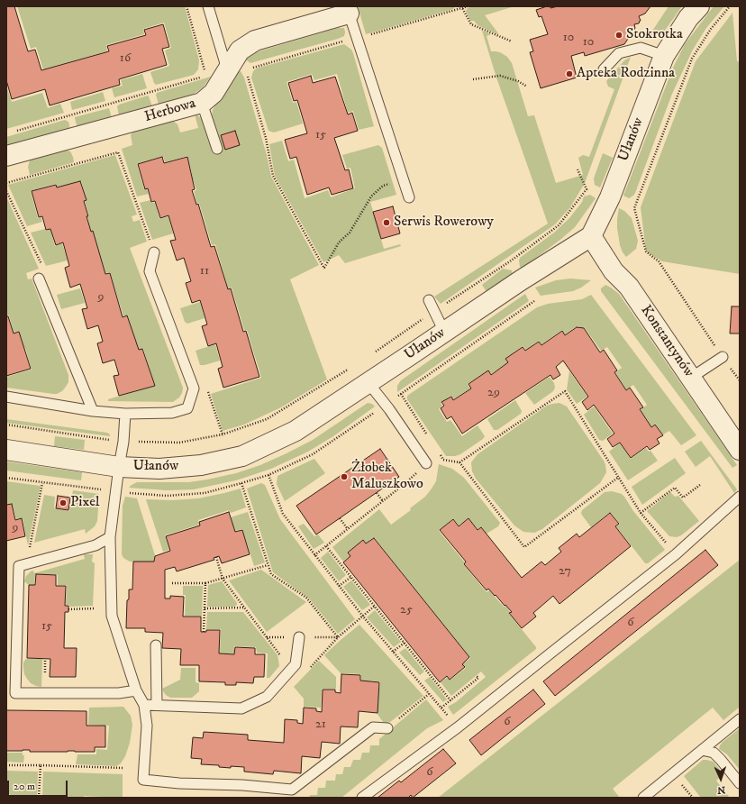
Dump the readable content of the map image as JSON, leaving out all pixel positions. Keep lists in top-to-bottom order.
{
  "streets": {
    "street": ["Herbowa", "Ułanów", "Konstantynów"]
  },
  "crossings": [
    ["Ułanów", "Konstantynów"]
  ],
  "places": [
    "Stokrotka",
    "Apteka Rodzinna",
    "Serwis Rowerowy",
    "Żłobek Maluszkowo",
    "Pixel"
  ],
  "house_numbers": [
    "10",
    "10",
    "16",
    "15",
    "11",
    "9",
    "29",
    "9",
    "27",
    "25",
    "6",
    "15",
    "6",
    "21",
    "6"
  ],
  "scale_bar": "20 m",
  "north": "bottom"
}
